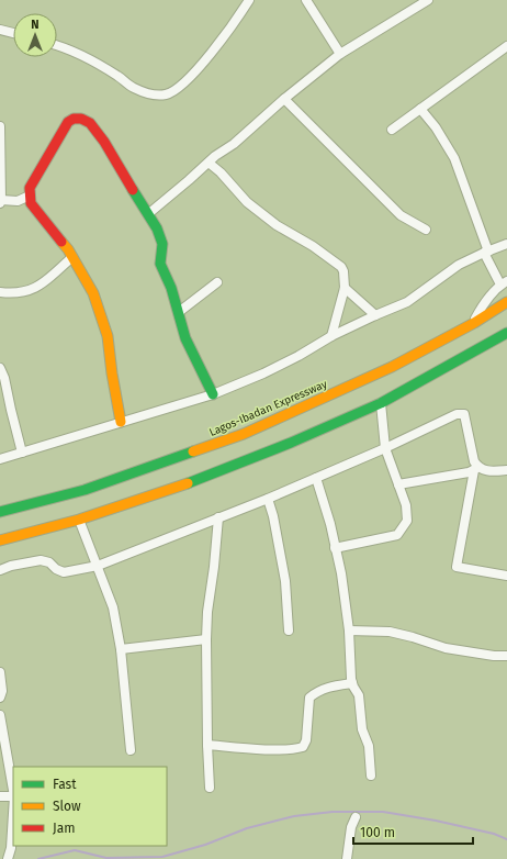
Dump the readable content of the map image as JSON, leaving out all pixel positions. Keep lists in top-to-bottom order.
{
  "streets": {
    "main road": ["Lagos-Ibadan Expressway"]
  },
  "legend": ["Fast", "Slow", "Jam"],
  "scale_bar": "100 m",
  "north": "top"
}
